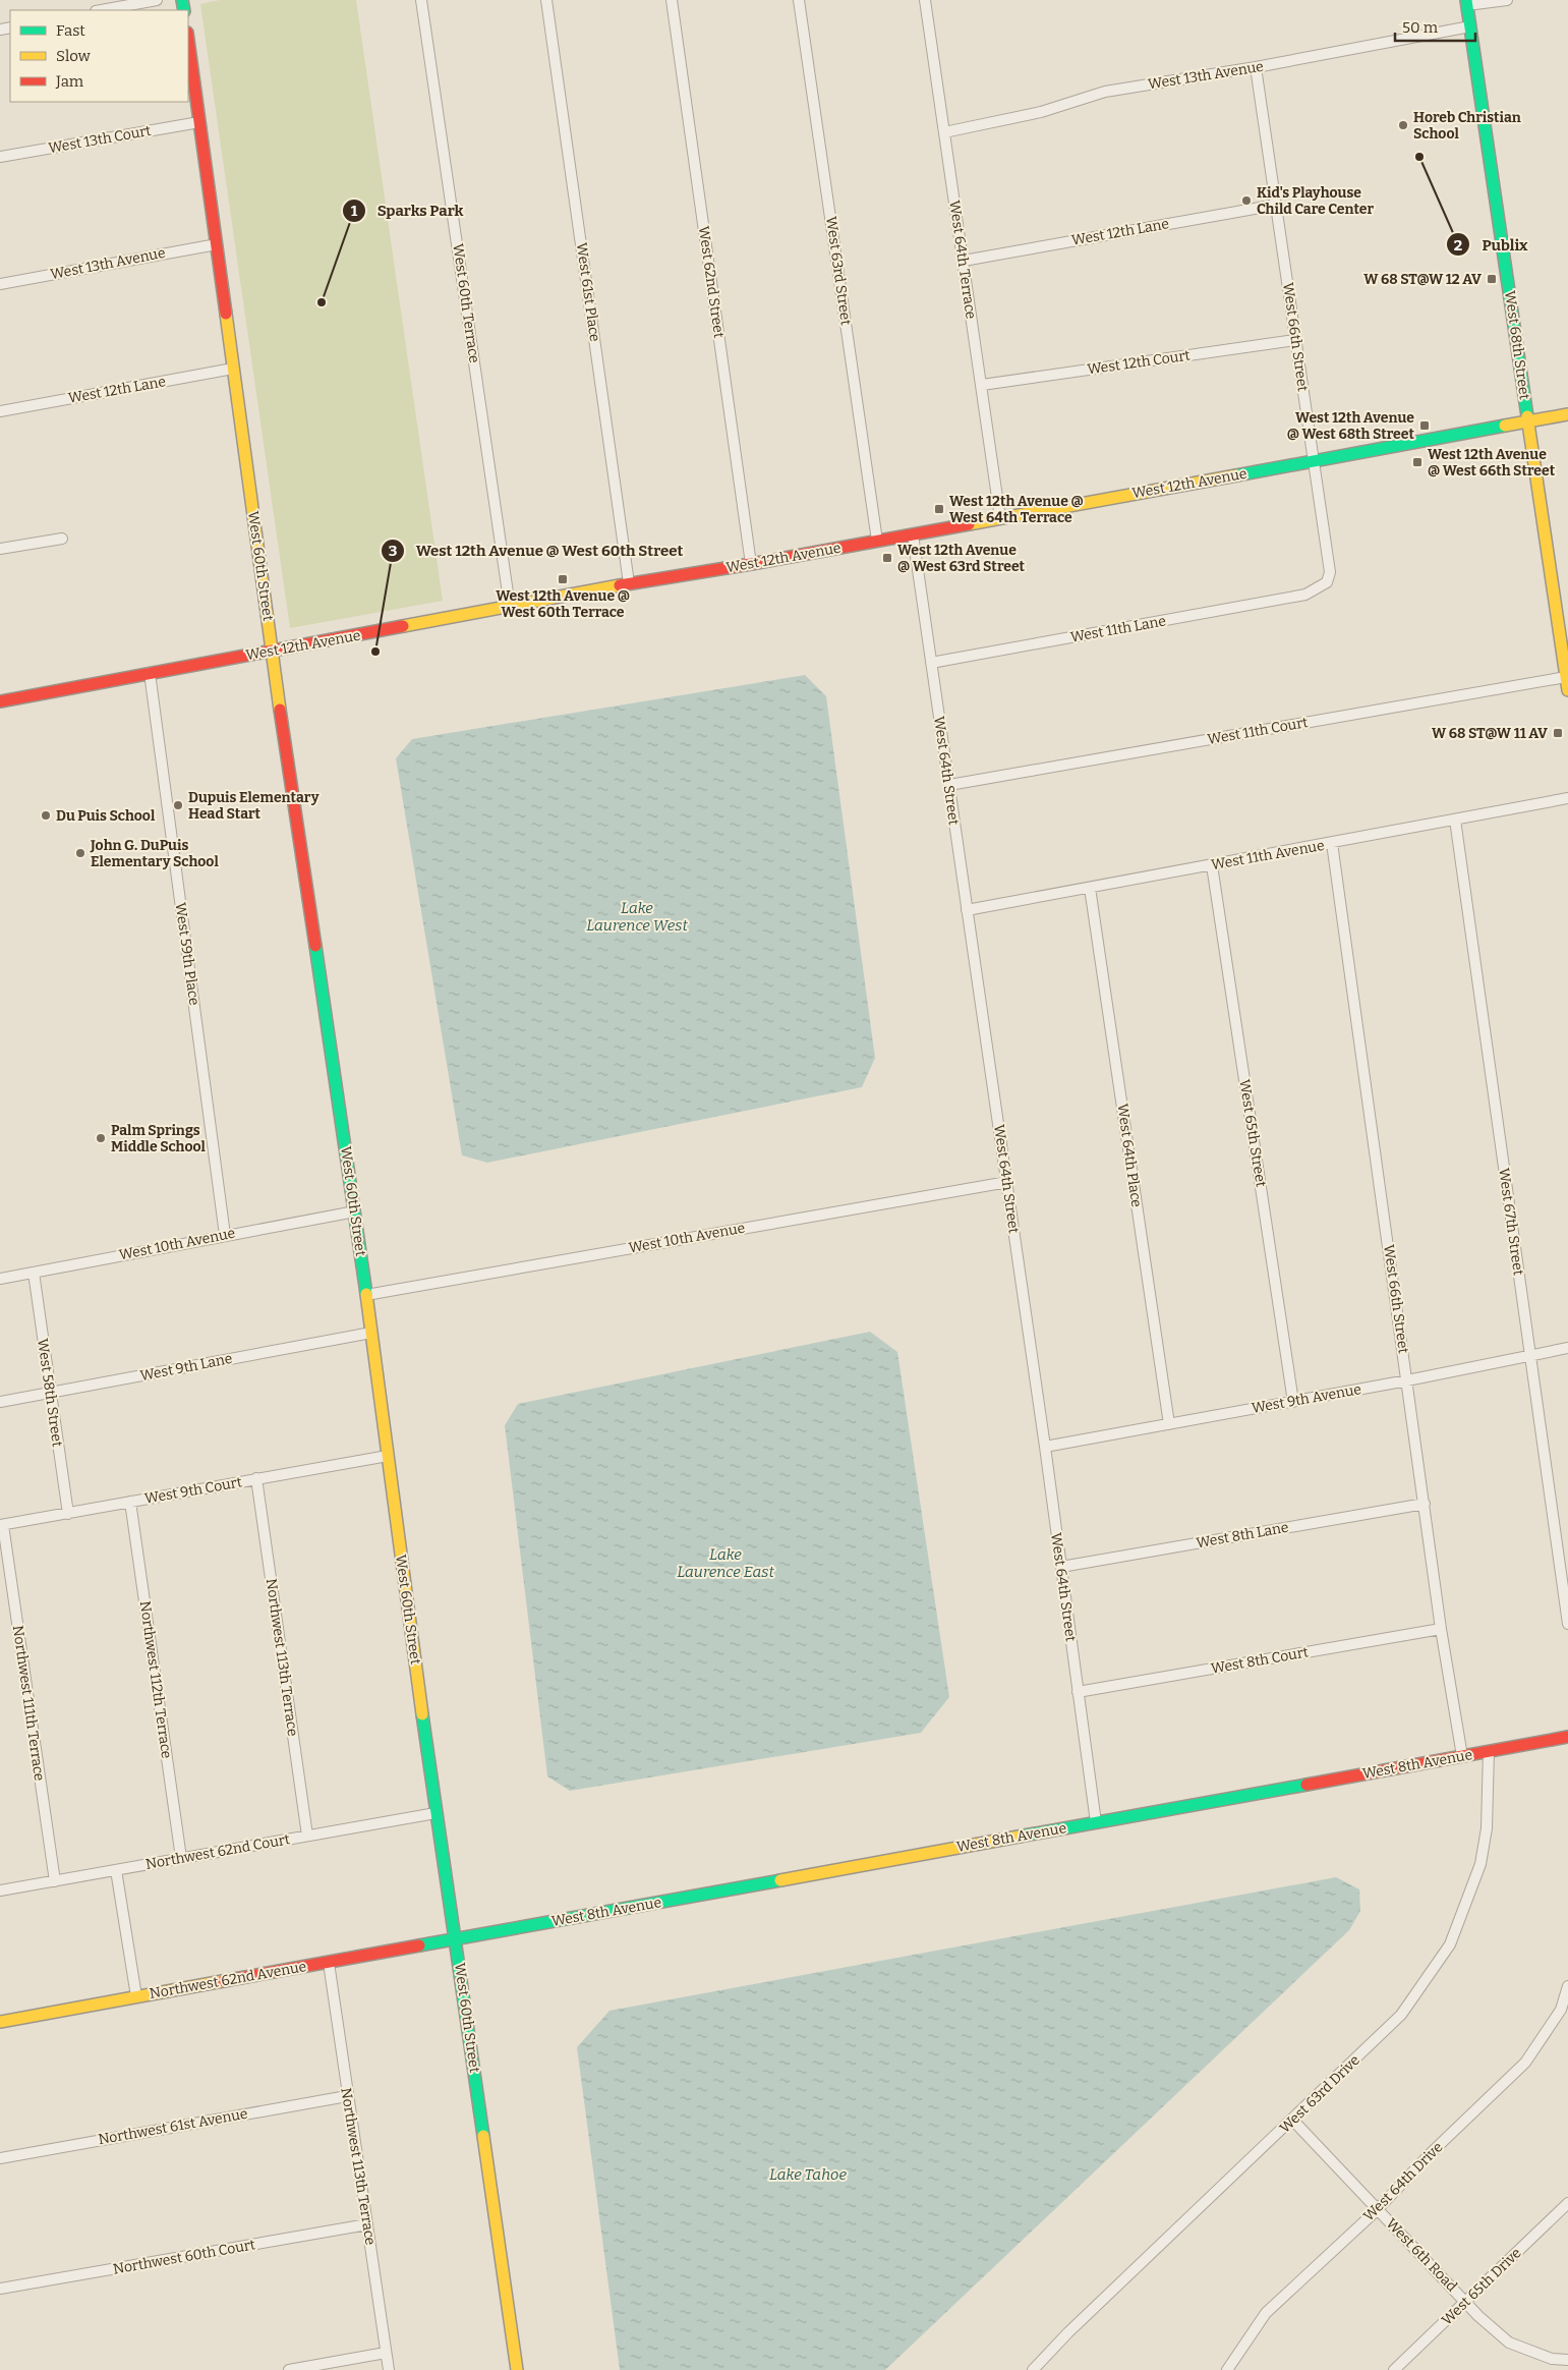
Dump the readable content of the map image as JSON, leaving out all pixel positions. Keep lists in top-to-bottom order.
{
  "streets": {
    "street": [
      "West 13th Avenue",
      "West 13th Court",
      "West 12th Lane",
      "West 64th Terrace",
      "West 63rd Street",
      "West 62nd Street",
      "West 61st Place",
      "West 60th Terrace",
      "West 66th Street",
      "West 68th Street",
      "West 12th Court",
      "West 12th Avenue",
      "West 60th Street",
      "West 11th Lane",
      "West 11th Court",
      "West 64th Street",
      "West 11th Avenue",
      "West 59th Place",
      "West 65th Street",
      "West 64th Place",
      "West 67th Street",
      "West 10th Avenue",
      "West 9th Lane",
      "West 58th Street",
      "West 9th Avenue",
      "West 9th Court",
      "West 8th Lane",
      "Northwest 113th Terrace",
      "West 8th Court",
      "Northwest 112th Terrace",
      "Northwest 111th Terrace",
      "West 8th Avenue",
      "Northwest 62nd Court",
      "Northwest 62nd Avenue",
      "West 63rd Drive",
      "Northwest 61st Avenue",
      "West 64th Drive",
      "West 6th Road",
      "Northwest 60th Court",
      "West 65th Drive"
    ]
  },
  "crossings": [
    ["West 13th Avenue", "West 64th Terrace"],
    ["West 13th Avenue", "West 66th Street"],
    ["West 13th Avenue", "West 68th Street"],
    ["West 13th Avenue", "West 60th Street"],
    ["West 13th Court", "West 60th Street"],
    ["West 12th Lane", "West 64th Terrace"],
    ["West 12th Lane", "West 66th Street"],
    ["West 12th Lane", "West 60th Street"],
    ["West 64th Terrace", "West 12th Court"],
    ["West 64th Terrace", "West 12th Avenue"],
    ["West 63rd Street", "West 12th Avenue"],
    ["West 62nd Street", "West 12th Avenue"],
    ["West 61st Place", "West 12th Avenue"],
    ["West 60th Terrace", "West 12th Avenue"],
    ["West 66th Street", "West 12th Court"],
    ["West 66th Street", "West 12th Avenue"],
    ["West 66th Street", "West 11th Lane"],
    ["West 66th Street", "West 11th Avenue"],
    ["West 66th Street", "West 9th Avenue"],
    ["West 66th Street", "West 8th Lane"],
    ["West 66th Street", "West 8th Court"],
    ["West 66th Street", "West 8th Avenue"],
    ["West 68th Street", "West 12th Avenue"],
    ["West 68th Street", "West 11th Court"],
    ["West 12th Avenue", "West 60th Street"],
    ["West 12th Avenue", "West 64th Street"],
    ["West 12th Avenue", "West 59th Place"],
    ["West 60th Street", "West 10th Avenue"],
    ["West 60th Street", "West 9th Lane"],
    ["West 60th Street", "West 9th Court"],
    ["West 60th Street", "West 8th Avenue"],
    ["West 60th Street", "Northwest 62nd Court"],
    ["West 60th Street", "Northwest 62nd Avenue"],
    ["West 11th Lane", "West 64th Street"],
    ["West 11th Court", "West 64th Street"],
    ["West 64th Street", "West 11th Avenue"],
    ["West 64th Street", "West 10th Avenue"],
    ["West 64th Street", "West 9th Avenue"],
    ["West 64th Street", "West 8th Lane"],
    ["West 64th Street", "West 8th Court"],
    ["West 64th Street", "West 8th Avenue"],
    ["West 11th Avenue", "West 65th Street"],
    ["West 11th Avenue", "West 64th Place"],
    ["West 11th Avenue", "West 67th Street"],
    ["West 59th Place", "West 10th Avenue"],
    ["West 65th Street", "West 9th Avenue"],
    ["West 64th Place", "West 9th Avenue"],
    ["West 67th Street", "West 9th Avenue"],
    ["West 10th Avenue", "West 58th Street"],
    ["West 9th Lane", "West 58th Street"],
    ["West 58th Street", "West 9th Court"],
    ["West 9th Court", "Northwest 113th Terrace"],
    ["West 9th Court", "Northwest 112th Terrace"],
    ["West 9th Court", "Northwest 111th Terrace"],
    ["Northwest 113th Terrace", "Northwest 62nd Court"],
    ["Northwest 113th Terrace", "Northwest 62nd Avenue"],
    ["Northwest 113th Terrace", "Northwest 61st Avenue"],
    ["Northwest 113th Terrace", "Northwest 60th Court"],
    ["Northwest 112th Terrace", "Northwest 62nd Court"],
    ["Northwest 111th Terrace", "Northwest 62nd Court"],
    ["West 8th Avenue", "Northwest 62nd Avenue"],
    ["West 8th Avenue", "West 63rd Drive"],
    ["West 63rd Drive", "West 6th Road"],
    ["West 64th Drive", "West 6th Road"],
    ["West 6th Road", "West 65th Drive"]
  ],
  "water": ["Lake Laurence West", "Lake Laurence East", "Lake Tahoe"],
  "places": {
    "other": [
      "Horeb Christian School",
      "Publix",
      "Kid's Playhouse Child Care Center",
      "Sparks Park",
      "West 12th Avenue @ West 60th Street",
      "Dupuis Elementary Head Start",
      "Du Puis School",
      "John G. DuPuis Elementary School",
      "Palm Springs Middle School"
    ],
    "transit": [
      "W 68 ST@W 12 AV",
      "West 12th Avenue @ West 68th Street",
      "West 12th Avenue @ West 66th Street",
      "West 12th Avenue @ West 64th Terrace",
      "West 12th Avenue @ West 63rd Street",
      "West 12th Avenue @ West 60th Terrace",
      "W 68 ST@W 11 AV"
    ]
  },
  "legend": ["Fast", "Slow", "Jam"],
  "scale_bar": "50 m"
}
